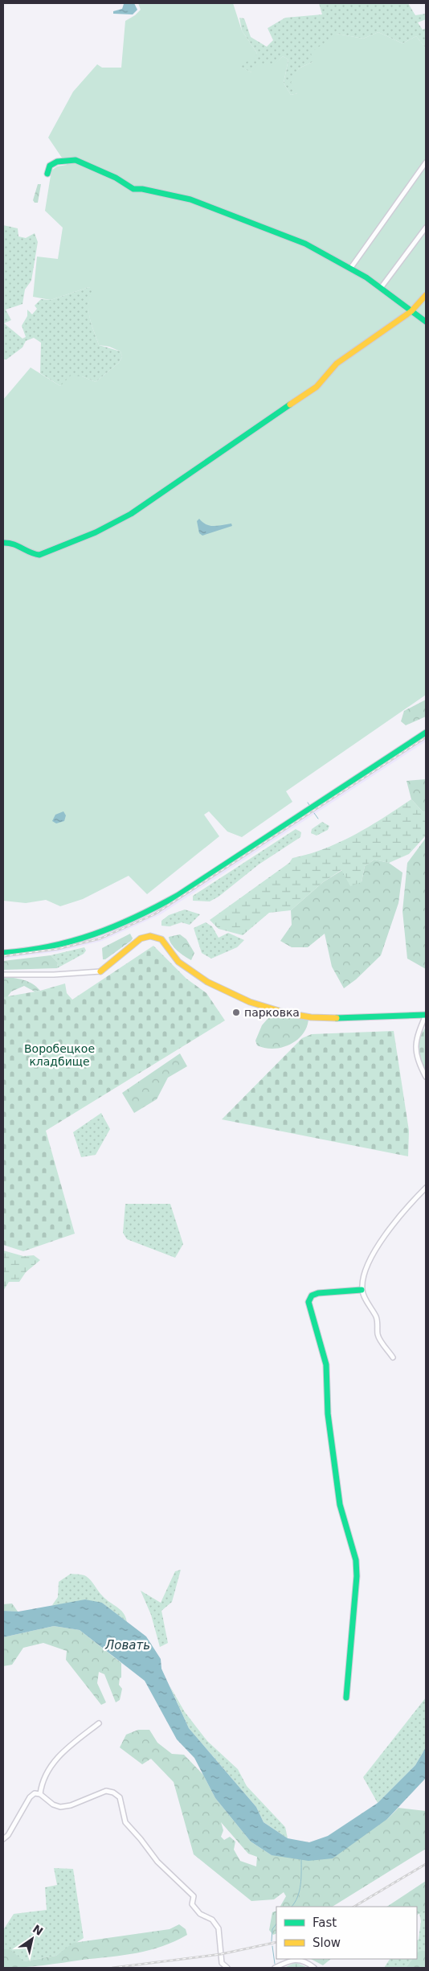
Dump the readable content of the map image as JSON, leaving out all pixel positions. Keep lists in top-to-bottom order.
{
  "water": ["Ловать"],
  "parks": ["Воробецкое кладбище"],
  "places": ["парковка"],
  "legend": ["Fast", "Slow"],
  "north": "top right"
}
